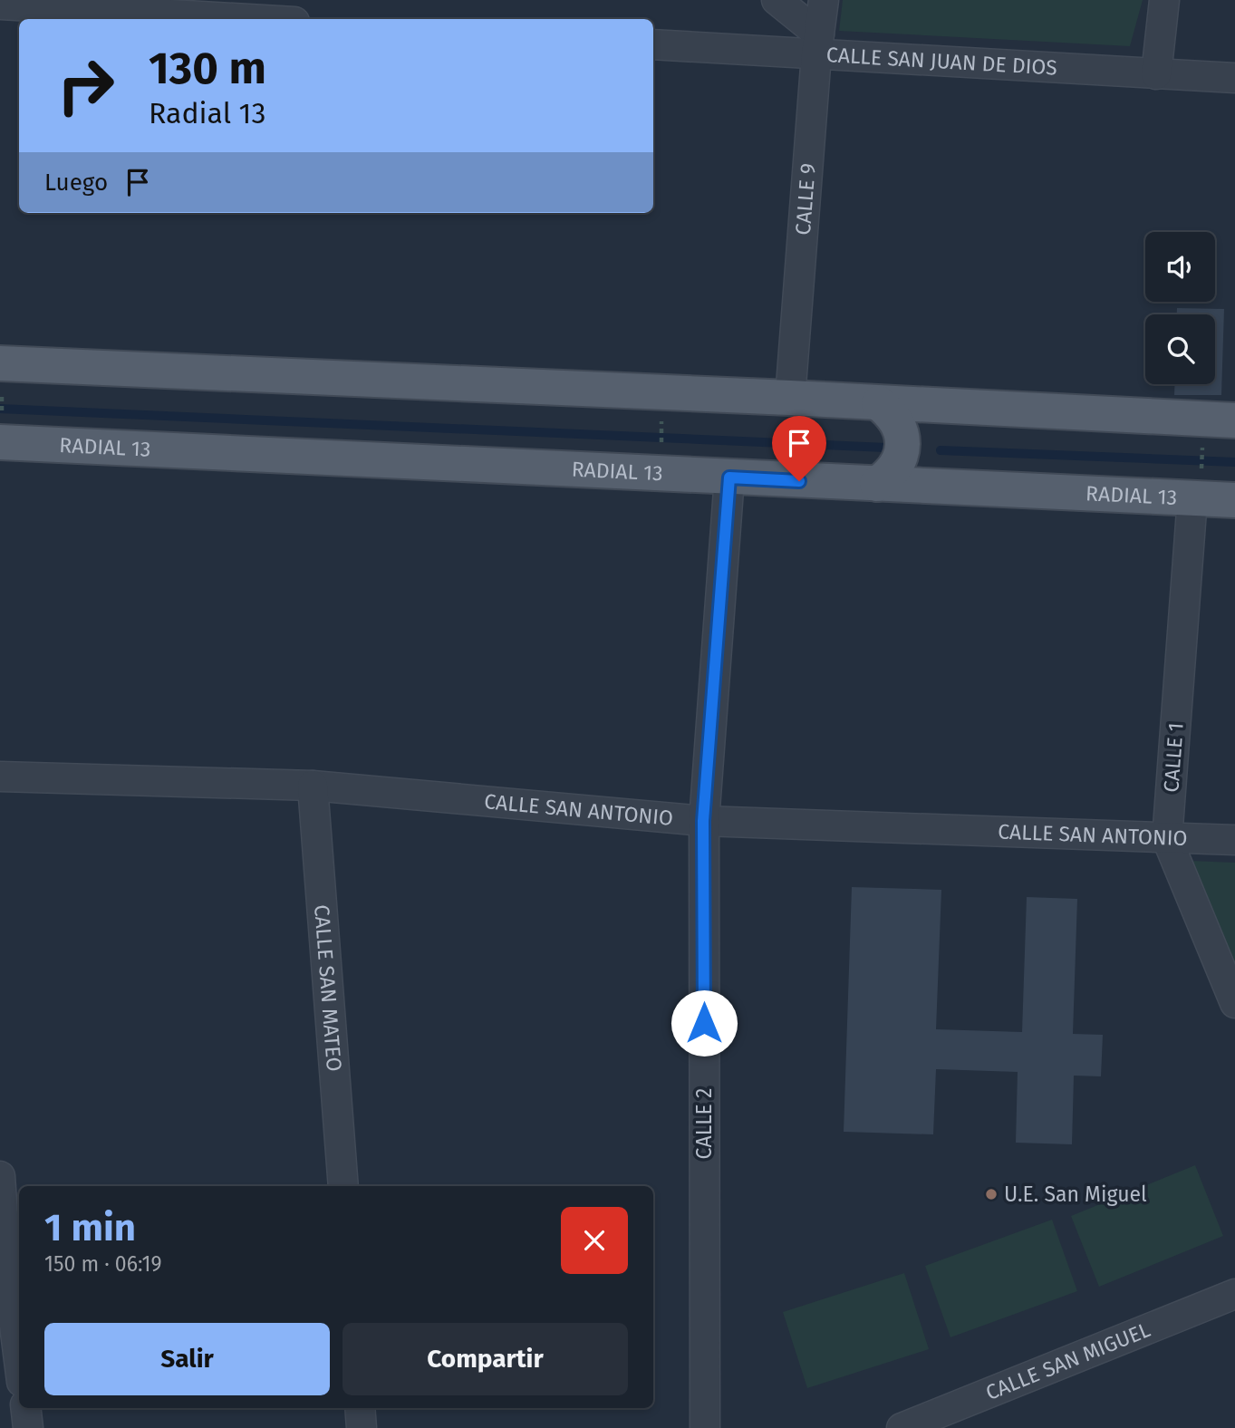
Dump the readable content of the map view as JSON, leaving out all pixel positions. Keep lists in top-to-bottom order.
{
  "streets": {
    "main road": ["RADIAL 13"],
    "street": [
      "CALLE SAN JUAN DE DIOS",
      "CALLE 9",
      "CALLE 1",
      "CALLE SAN ANTONIO",
      "CALLE SAN MATEO",
      "CALLE 2",
      "CALLE SAN MIGUEL"
    ]
  },
  "crossings": [
    ["CALLE SAN JUAN DE DIOS", "CALLE 9"],
    ["RADIAL 13", "CALLE 1"],
    ["RADIAL 13", "CALLE 2"],
    ["CALLE 1", "CALLE SAN ANTONIO"],
    ["CALLE SAN ANTONIO", "CALLE SAN MATEO"],
    ["CALLE SAN ANTONIO", "CALLE 2"]
  ],
  "places": ["U.E. San Miguel"],
  "page": {
    "turn": ["130 m", "Radial 13"],
    "then": "Luego",
    "heading": ["1 min", "150 m · 06:19"],
    "buttons": ["Salir", "Compartir"]
  }
}
